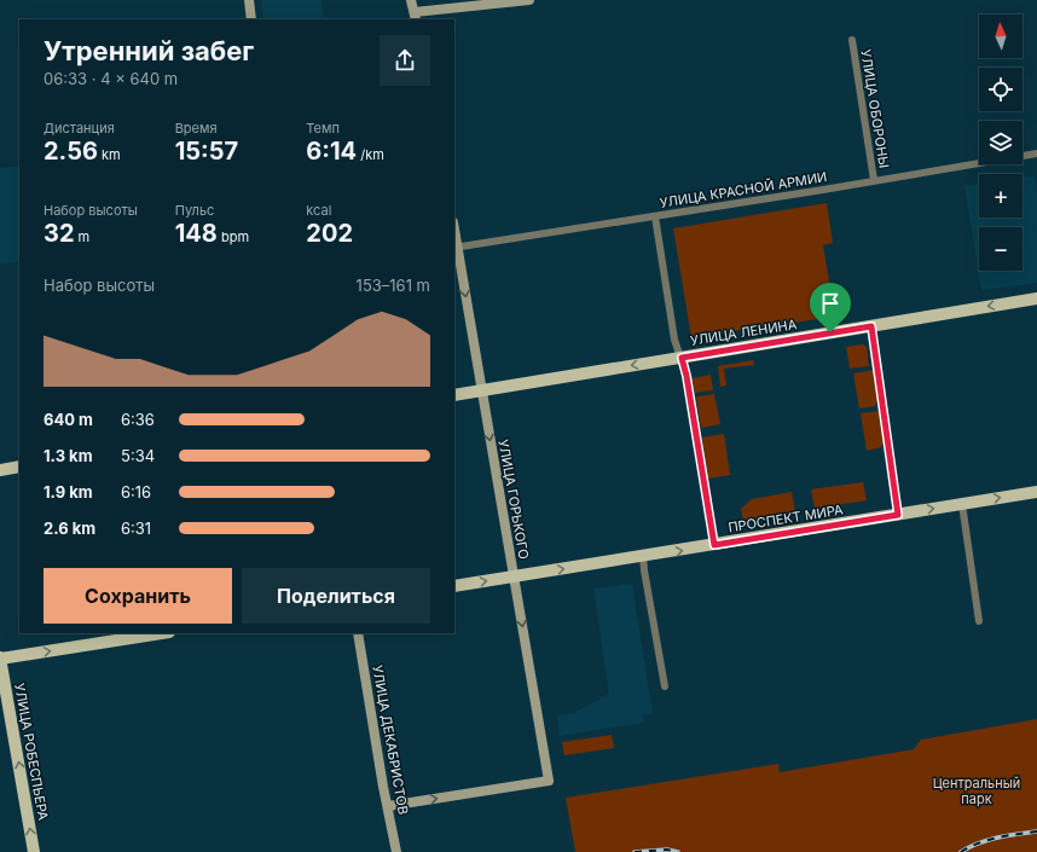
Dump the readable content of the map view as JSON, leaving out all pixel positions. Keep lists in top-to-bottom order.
{
  "streets": {
    "main road": ["УЛИЦА ЛЕНИНА", "ПРОСПЕКТ МИРА", "УЛИЦА РОБЕСПЬЕРА"],
    "street": [
      "УЛИЦА ОБОРОНЫ",
      "УЛИЦА КРАСНОЙ АРМИИ",
      "УЛИЦА ГОРЬКОГО",
      "УЛИЦА ДЕКАБРИСТОВ"
    ]
  },
  "crossings": [
    ["УЛИЦА ОБОРОНЫ", "УЛИЦА КРАСНОЙ АРМИИ"],
    ["УЛИЦА КРАСНОЙ АРМИИ", "УЛИЦА ГОРЬКОГО"],
    ["УЛИЦА ЛЕНИНА", "УЛИЦА ГОРЬКОГО"],
    ["УЛИЦА ГОРЬКОГО", "ПРОСПЕКТ МИРА"],
    ["УЛИЦА ГОРЬКОГО", "УЛИЦА ДЕКАБРИСТОВ"]
  ],
  "one_way": [
    "УЛИЦА ЛЕНИНА",
    "УЛИЦА ГОРЬКОГО",
    "ПРОСПЕКТ МИРА",
    "УЛИЦА РОБЕСПЬЕРА"
  ],
  "parks": ["Центральный парк"],
  "north": "top",
  "page": {
    "map_buttons": ["+", "−"],
    "heading": ["Утренний забег", "06:33 · 4 × 640 m"],
    "stats": [
      ["Дистанция", "2.56 km"],
      ["Время", "15:57"],
      ["Темп", "6:14 /km"],
      ["Набор высоты", "32 m"],
      ["Пульс", "148 bpm"],
      ["kcal", "202"]
    ],
    "chart": ["Набор высоты", "153–161 m"],
    "list": [
      {
        "name": "640 m",
        "note": "6:36"
      },
      {
        "name": "1.3 km",
        "note": "5:34"
      },
      {
        "name": "1.9 km",
        "note": "6:16"
      },
      {
        "name": "2.6 km",
        "note": "6:31"
      }
    ],
    "buttons": ["Сохранить", "Поделиться"]
  }
}
